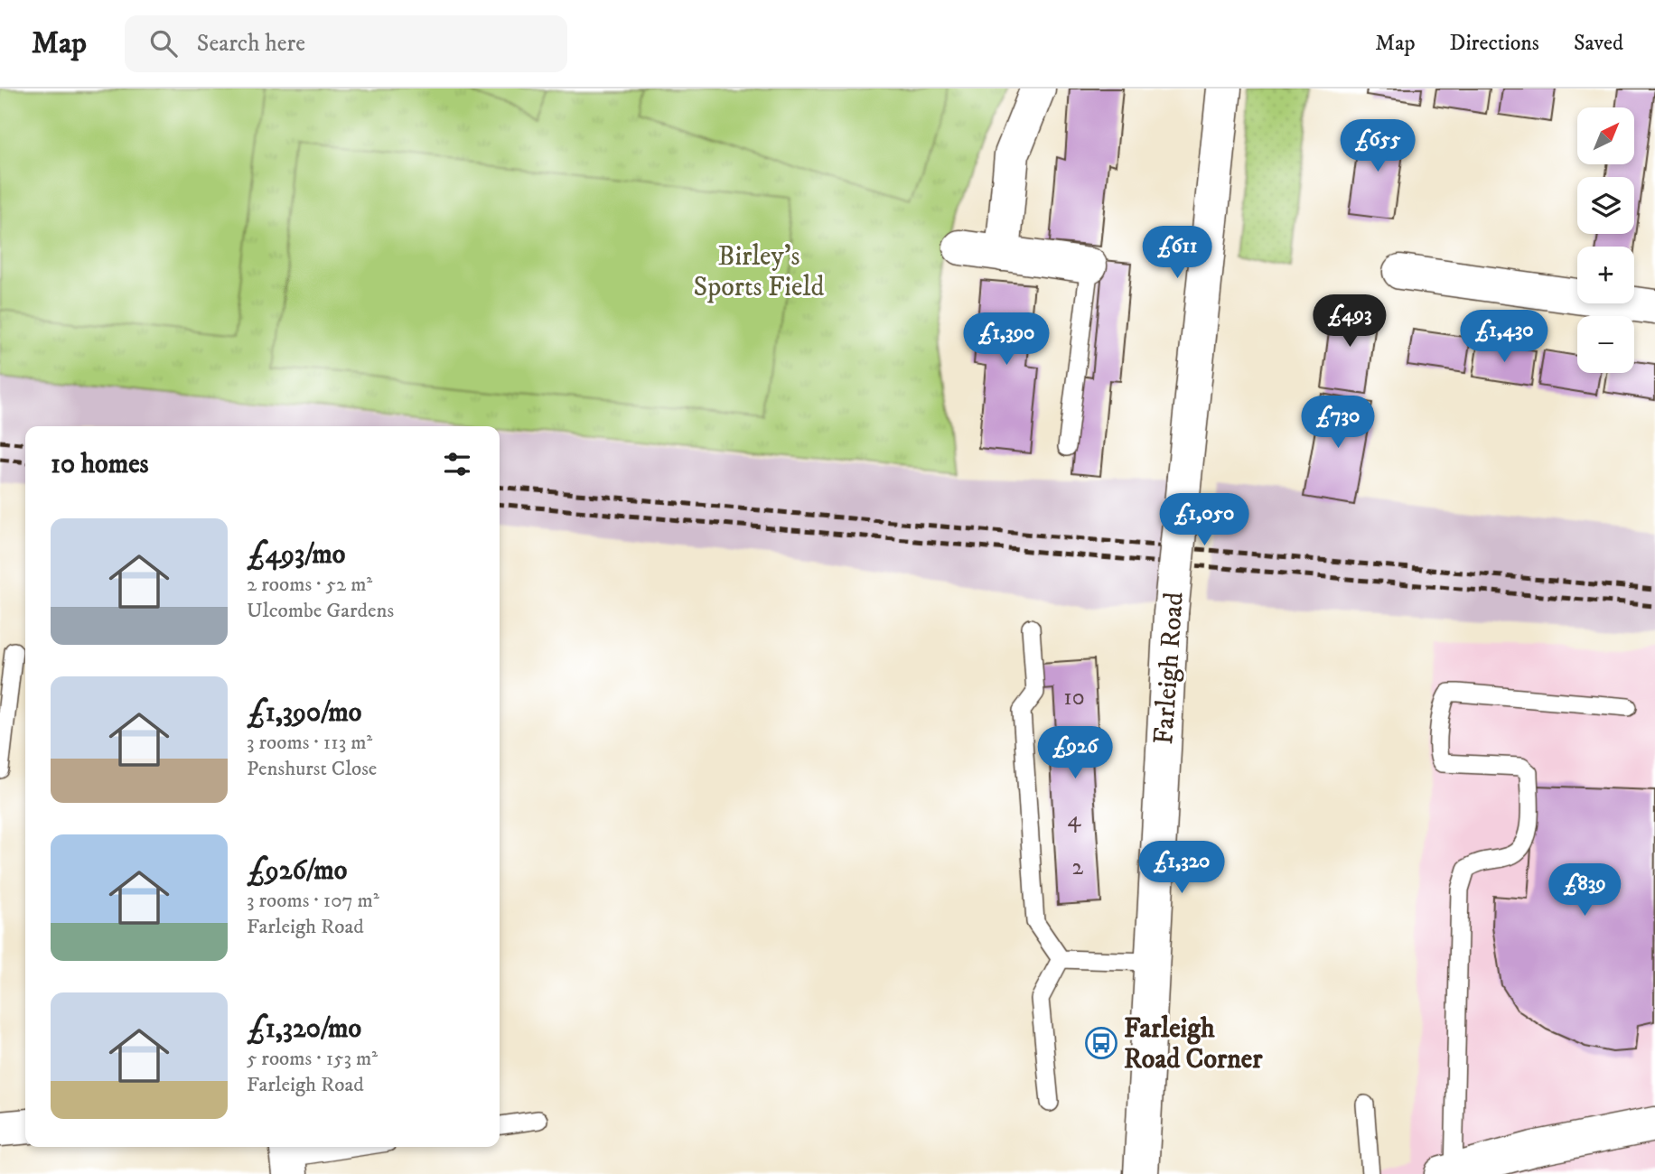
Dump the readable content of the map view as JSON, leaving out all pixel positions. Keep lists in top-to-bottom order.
{
  "streets": {
    "street": ["Farleigh Road"]
  },
  "parks": ["Birley's Sports Field"],
  "places": {
    "bus stop": ["Farleigh Road Corner"]
  },
  "house_numbers": ["10", "4", "2"],
  "north": "top right",
  "page": {
    "header": "Map",
    "search": "Search here",
    "nav": ["Map", "Directions", "Saved"],
    "map_buttons": ["+", "−"],
    "price": [
      "£655",
      "£611",
      "£493",
      "£1,430",
      "£1,390",
      "£730",
      "£1,050",
      "£926",
      "£1,320",
      "£839"
    ],
    "heading": "10 homes",
    "list": [
      {
        "name": "£493/mo",
        "note": "2 rooms · 52 m² · Ulcombe Gardens"
      },
      {
        "name": "£1,390/mo",
        "note": "3 rooms · 113 m² · Penshurst Close"
      },
      {
        "name": "£926/mo",
        "note": "3 rooms · 107 m² · Farleigh Road"
      },
      {
        "name": "£1,320/mo",
        "note": "5 rooms · 153 m² · Farleigh Road"
      }
    ]
  }
}
